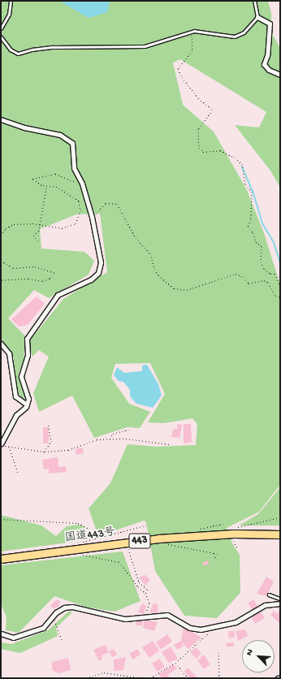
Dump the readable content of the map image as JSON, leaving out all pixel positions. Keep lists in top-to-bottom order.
{
  "streets": {
    "highway": ["国道443号", "443"]
  },
  "north": "top left"
}
